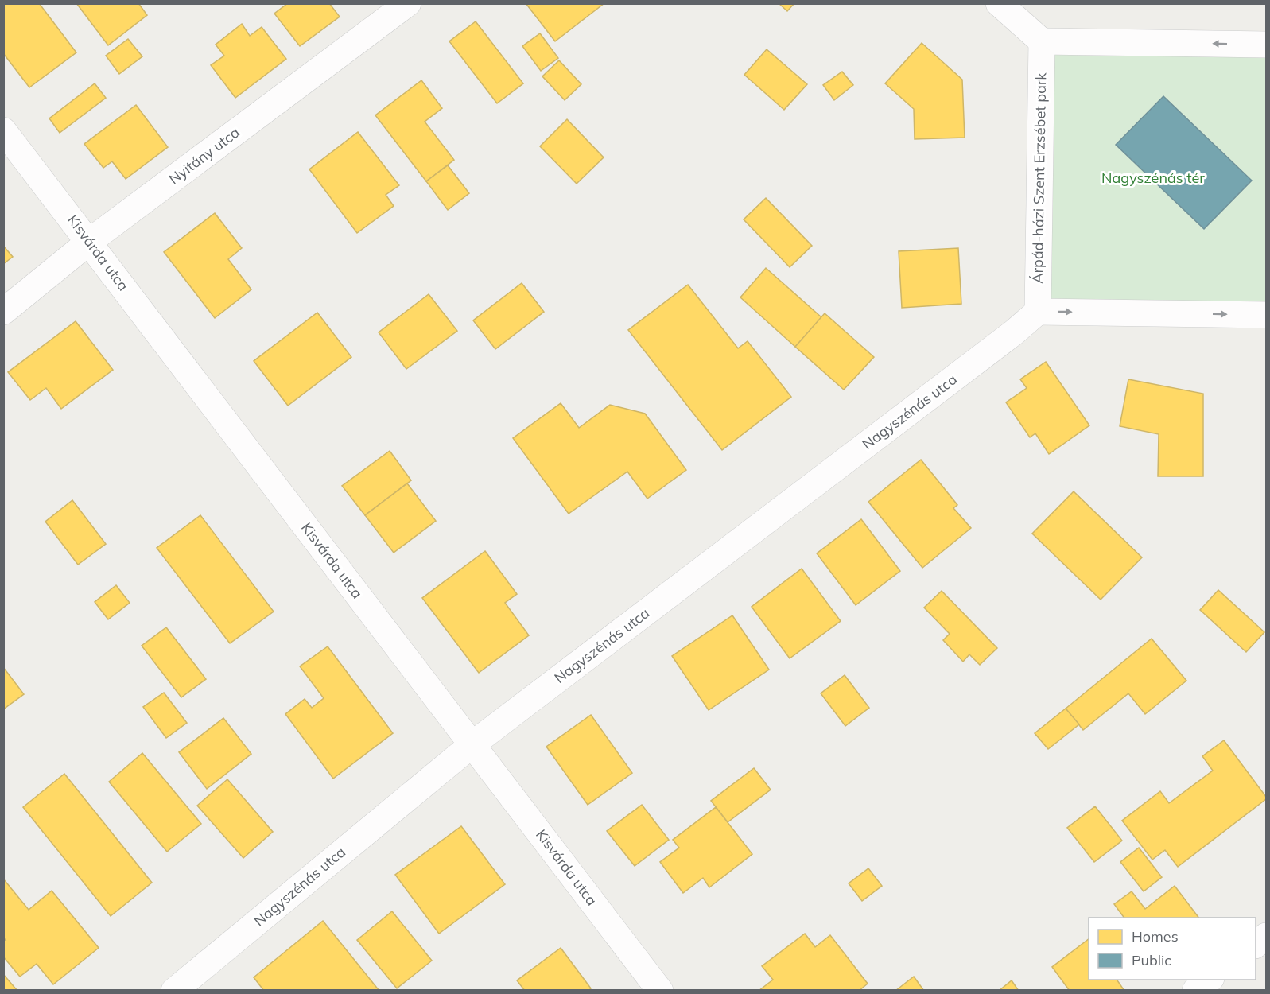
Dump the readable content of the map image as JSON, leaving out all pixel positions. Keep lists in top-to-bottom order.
{
  "streets": {
    "street": [
      "Nyitány utca",
      "Árpád-házi Szent Erzsébet park",
      "Kisvárda utca",
      "Nagyszénás utca"
    ]
  },
  "crossings": [
    ["Nyitány utca", "Kisvárda utca"],
    ["Árpád-házi Szent Erzsébet park", "Nagyszénás utca"],
    ["Kisvárda utca", "Nagyszénás utca"]
  ],
  "parks": ["Nagyszénás tér"],
  "legend": ["Homes", "Public"]
}
